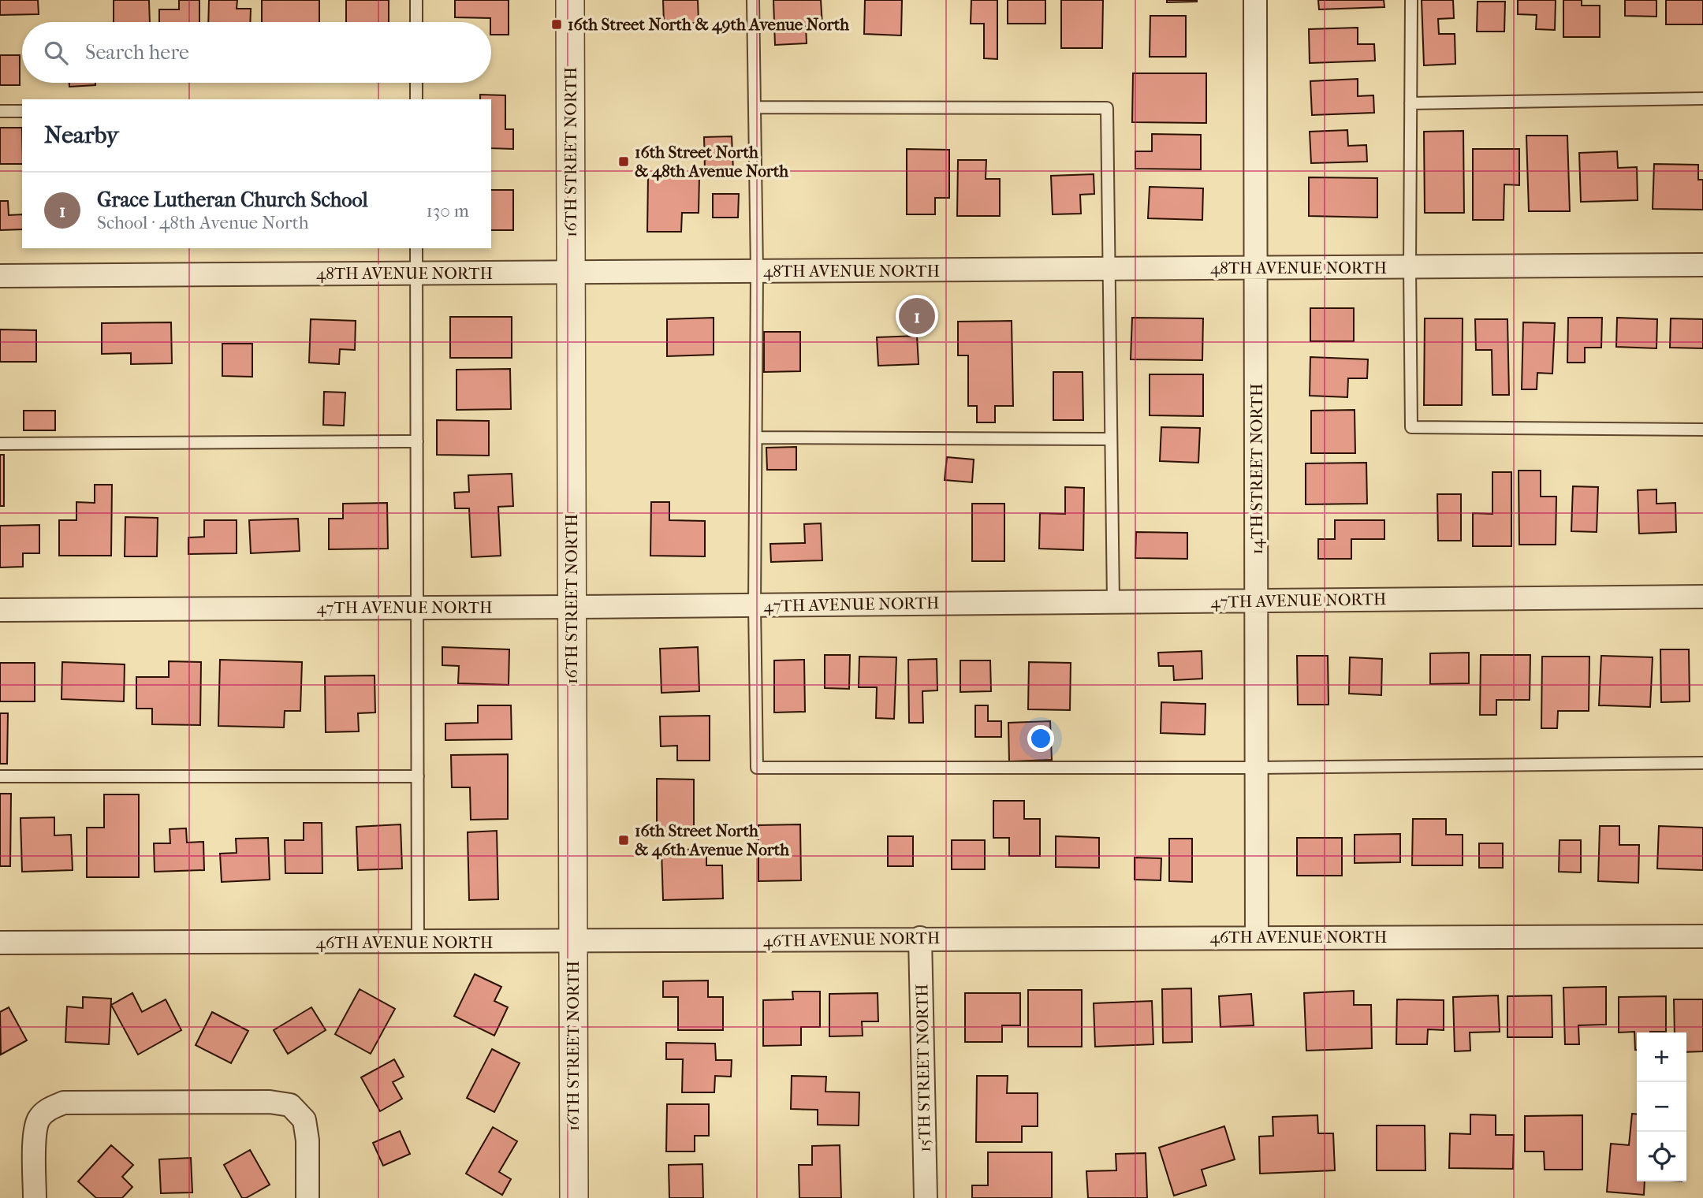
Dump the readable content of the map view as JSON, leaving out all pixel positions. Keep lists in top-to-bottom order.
{
  "streets": {
    "street": [
      "16TH STREET NORTH",
      "48TH AVENUE NORTH",
      "14TH STREET NORTH",
      "47TH AVENUE NORTH",
      "46TH AVENUE NORTH",
      "15TH STREET NORTH"
    ]
  },
  "crossings": [
    ["16TH STREET NORTH", "48TH AVENUE NORTH"],
    ["16TH STREET NORTH", "47TH AVENUE NORTH"],
    ["16TH STREET NORTH", "46TH AVENUE NORTH"],
    ["48TH AVENUE NORTH", "14TH STREET NORTH"],
    ["14TH STREET NORTH", "47TH AVENUE NORTH"],
    ["14TH STREET NORTH", "46TH AVENUE NORTH"],
    ["46TH AVENUE NORTH", "15TH STREET NORTH"]
  ],
  "places": {
    "transit": ["16th Street North & 49th Avenue North", "16th Street North & 48th Avenue North", "16th Street North & 46th Avenue North"]
  },
  "page": {
    "search": "Search here",
    "heading": "Nearby",
    "list": [
      {
        "mark": "1",
        "name": "Grace Lutheran Church School",
        "note": "School · 48th Avenue North",
        "value": "130 m"
      }
    ],
    "pins": "1",
    "map_buttons": ["+", "−"]
  }
}
